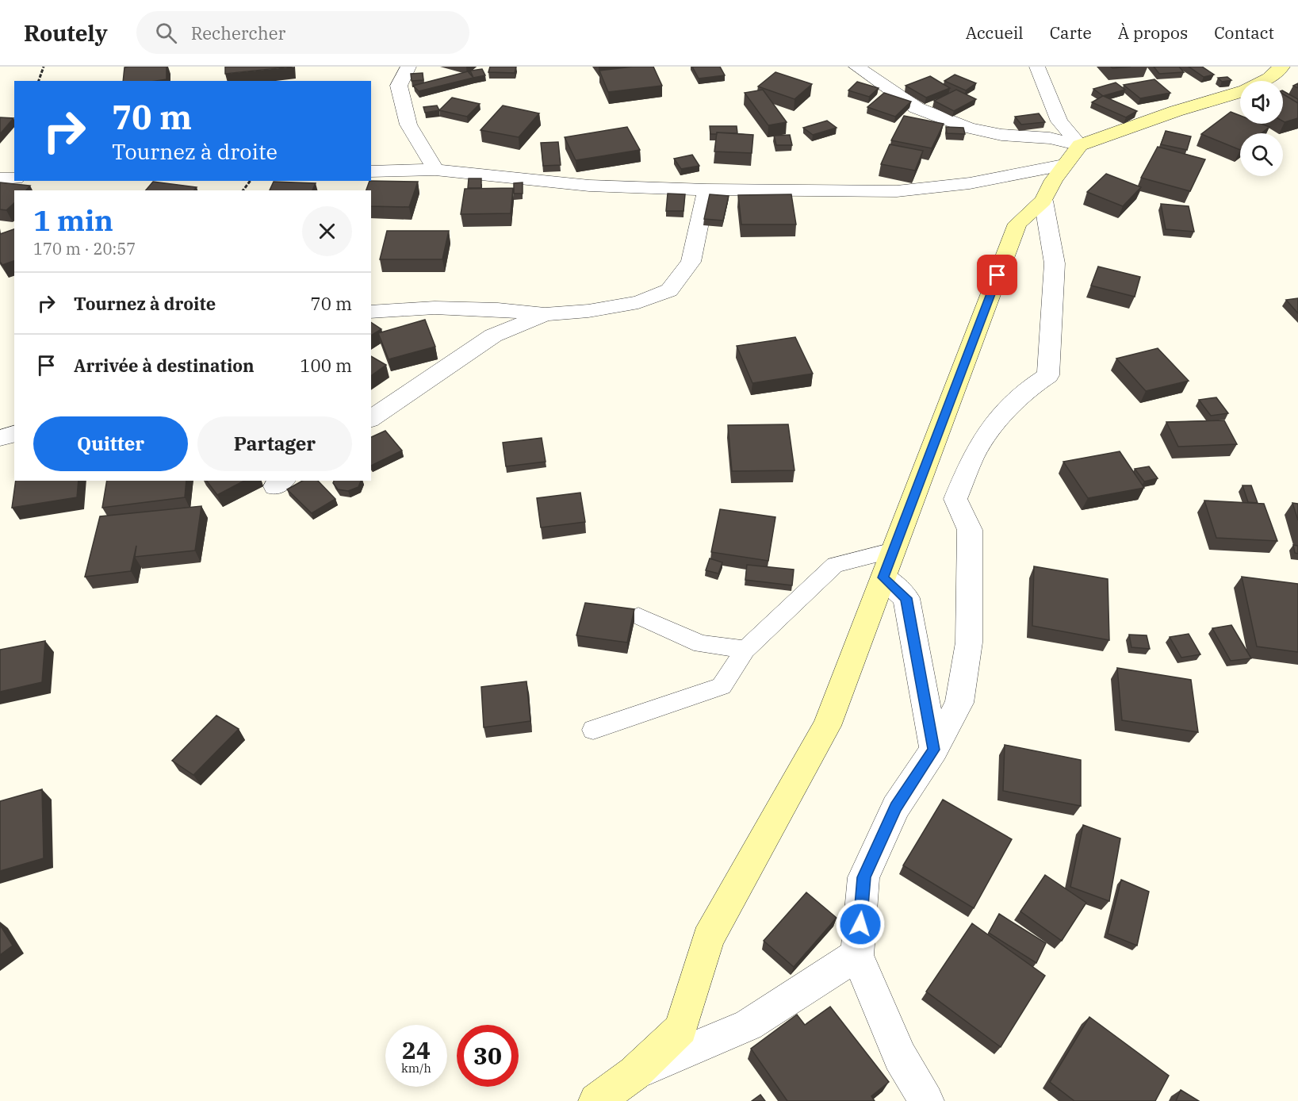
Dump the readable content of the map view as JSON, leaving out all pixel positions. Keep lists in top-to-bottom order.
{
  "page": {
    "header": "Routely",
    "search": "Rechercher",
    "nav": [
      "Accueil",
      "Carte",
      "À propos",
      "Contact"
    ],
    "turn": ["70 m", "Tournez à droite"],
    "heading": ["1 min", "170 m · 20:57"],
    "list": [
      {
        "name": "Tournez à droite",
        "value": "70 m"
      },
      {
        "name": "Arrivée à destination",
        "value": "100 m"
      }
    ],
    "buttons": ["Quitter", "Partager"],
    "speed": "24 km/h",
    "limit": "30"
  }
}
